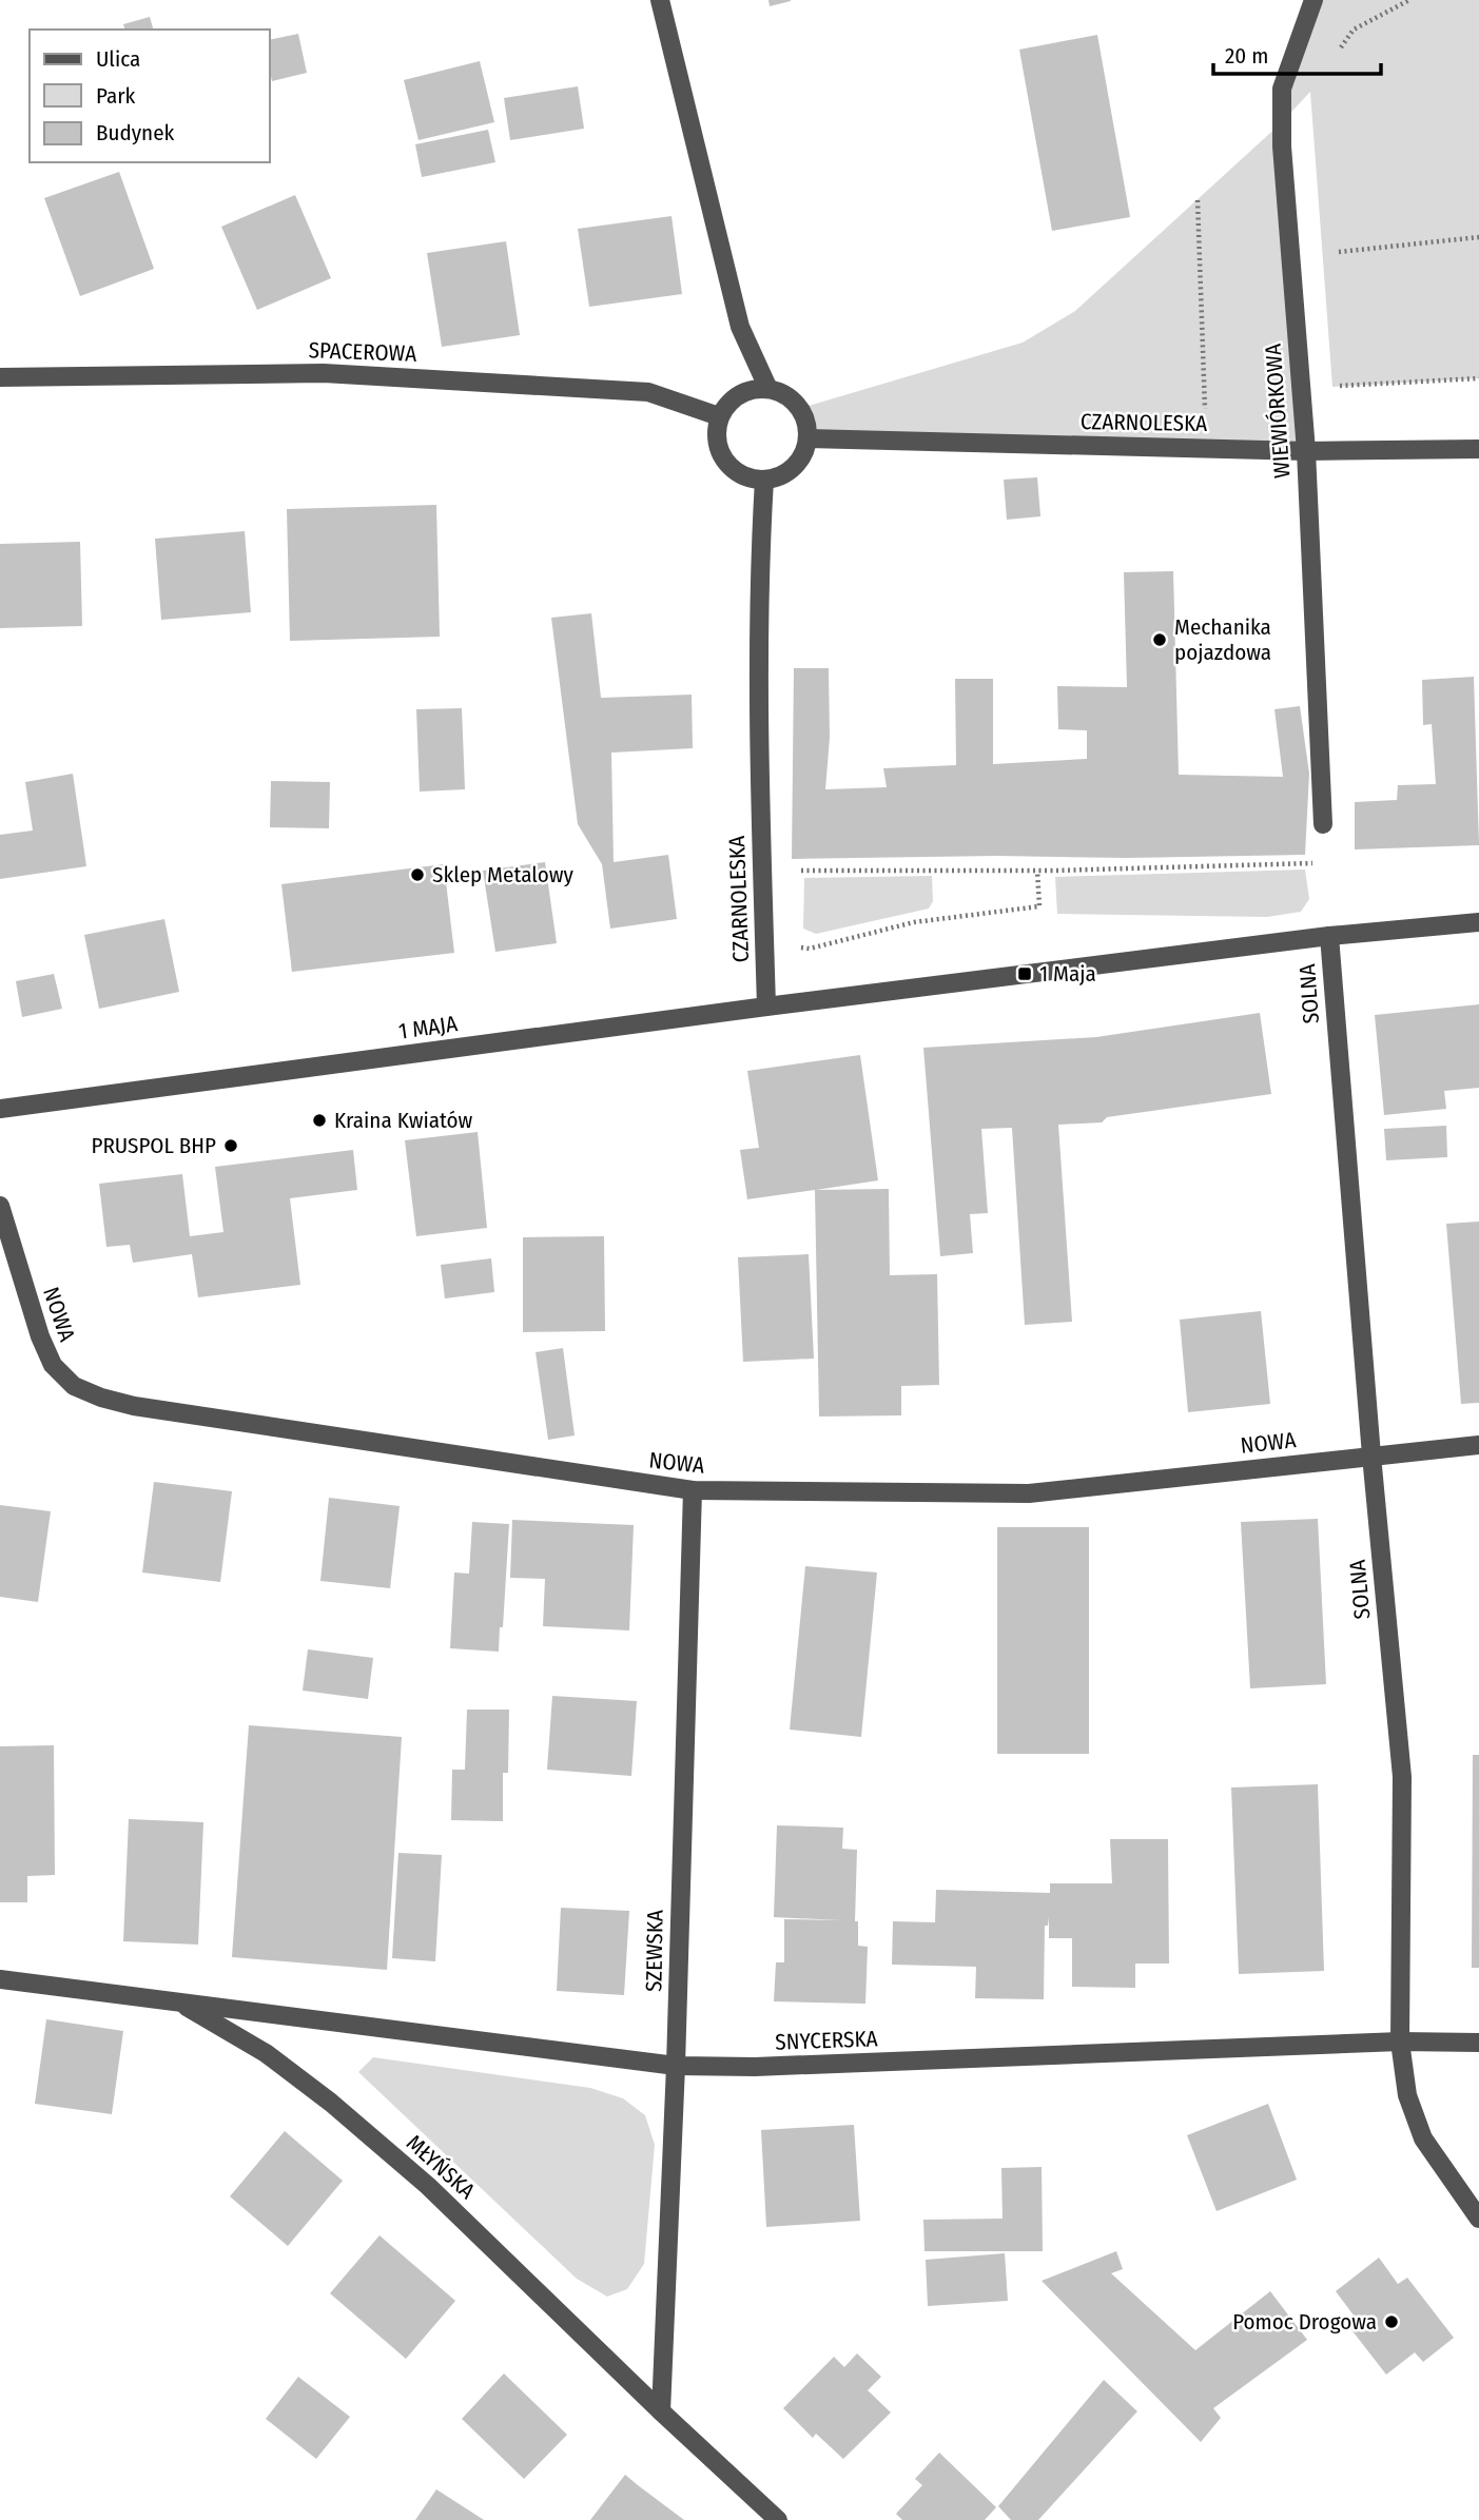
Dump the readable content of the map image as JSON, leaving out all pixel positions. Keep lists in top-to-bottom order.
{
  "streets": {
    "street": [
      "SPACEROWA",
      "WIEWIÓRKOWA",
      "CZARNOLESKA",
      "SOLNA",
      "1 MAJA",
      "NOWA",
      "SZEWSKA",
      "SNYCERSKA",
      "MŁYŃSKA"
    ]
  },
  "crossings": [
    ["SPACEROWA", "CZARNOLESKA"],
    ["WIEWIÓRKOWA", "CZARNOLESKA"],
    ["CZARNOLESKA", "1 MAJA"],
    ["SOLNA", "1 MAJA"],
    ["SOLNA", "NOWA"],
    ["SOLNA", "SNYCERSKA"],
    ["NOWA", "SZEWSKA"],
    ["SZEWSKA", "SNYCERSKA"],
    ["SZEWSKA", "MŁYŃSKA"],
    ["SNYCERSKA", "MŁYŃSKA"]
  ],
  "places": {
    "other": [
      "Mechanika pojazdowa",
      "Sklep Metalowy",
      "Kraina Kwiatów",
      "PRUSPOL BHP",
      "Pomoc Drogowa"
    ],
    "transit": ["1 Maja"]
  },
  "legend": ["Ulica", "Park", "Budynek"],
  "scale_bar": "20 m"
}
